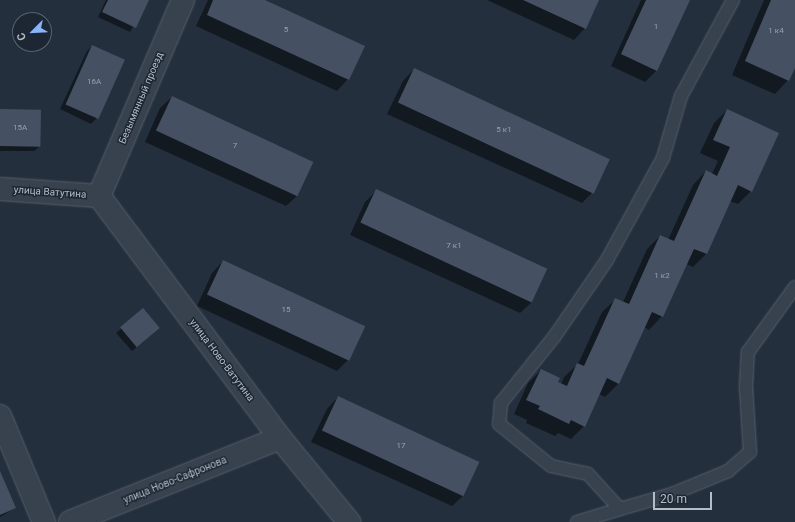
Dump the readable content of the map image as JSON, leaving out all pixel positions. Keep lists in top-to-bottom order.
{
  "streets": {
    "street": [
      "Безымянный проезд",
      "улица Ватутина",
      "улица Ново-Ватутина",
      "улица Ново-Сафронова"
    ]
  },
  "crossings": [
    ["Безымянный проезд", "улица Ватутина"],
    ["Безымянный проезд", "улица Ново-Ватутина"],
    ["улица Ватутина", "улица Ново-Ватутина"],
    ["улица Ново-Ватутина", "улица Ново-Сафронова"]
  ],
  "house_numbers": [
    "1",
    "5",
    "1 к4",
    "16А",
    "15А",
    "5 к1",
    "7",
    "7 к1",
    "1 к2",
    "15",
    "17"
  ],
  "scale_bar": "20 m",
  "north": "bottom left"
}
